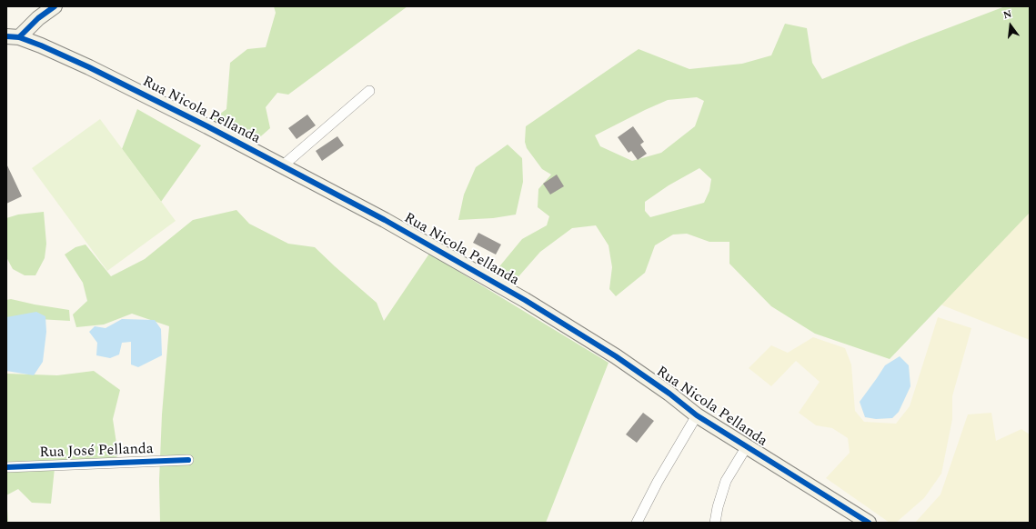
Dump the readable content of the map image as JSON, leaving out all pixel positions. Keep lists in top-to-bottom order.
{
  "streets": {
    "main road": ["Rua Nicola Pellanda"],
    "street": ["Rua José Pellanda"]
  },
  "north": "top"
}
